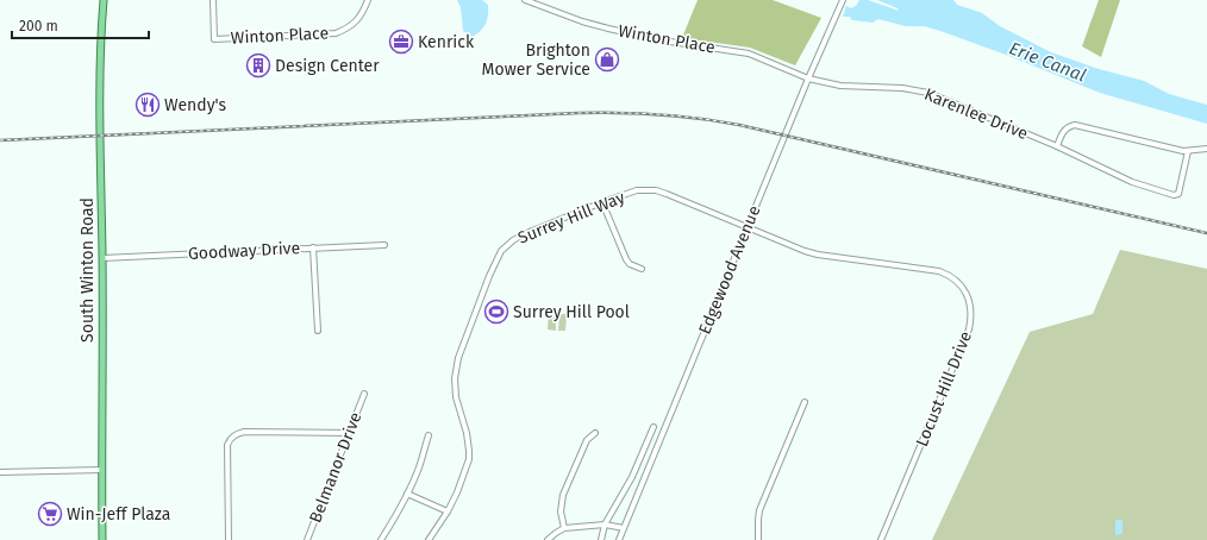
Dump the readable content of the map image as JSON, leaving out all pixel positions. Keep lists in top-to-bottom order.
{
  "streets": {
    "main road": ["South Winton Road"],
    "street": [
      "Winton Place",
      "Karenlee Drive",
      "Surrey Hill Way",
      "Goodway Drive",
      "Edgewood Avenue",
      "Locust Hill Drive",
      "Belmanor Drive"
    ]
  },
  "crossings": [
    ["Winton Place", "Karenlee Drive"],
    ["Winton Place", "Edgewood Avenue"],
    ["Karenlee Drive", "Edgewood Avenue"],
    ["Surrey Hill Way", "Edgewood Avenue"],
    ["Surrey Hill Way", "Locust Hill Drive"],
    ["Goodway Drive", "South Winton Road"],
    ["Edgewood Avenue", "Locust Hill Drive"]
  ],
  "water": ["Erie Canal"],
  "places": {
    "office": ["Kenrick"],
    "shop": ["Brighton Mower Service"],
    "building": ["Design Center"],
    "restaurant": ["Wendy's"],
    "sports": ["Surrey Hill Pool"],
    "supermarket": ["Win-Jeff Plaza"]
  },
  "scale_bar": "200 m"
}
